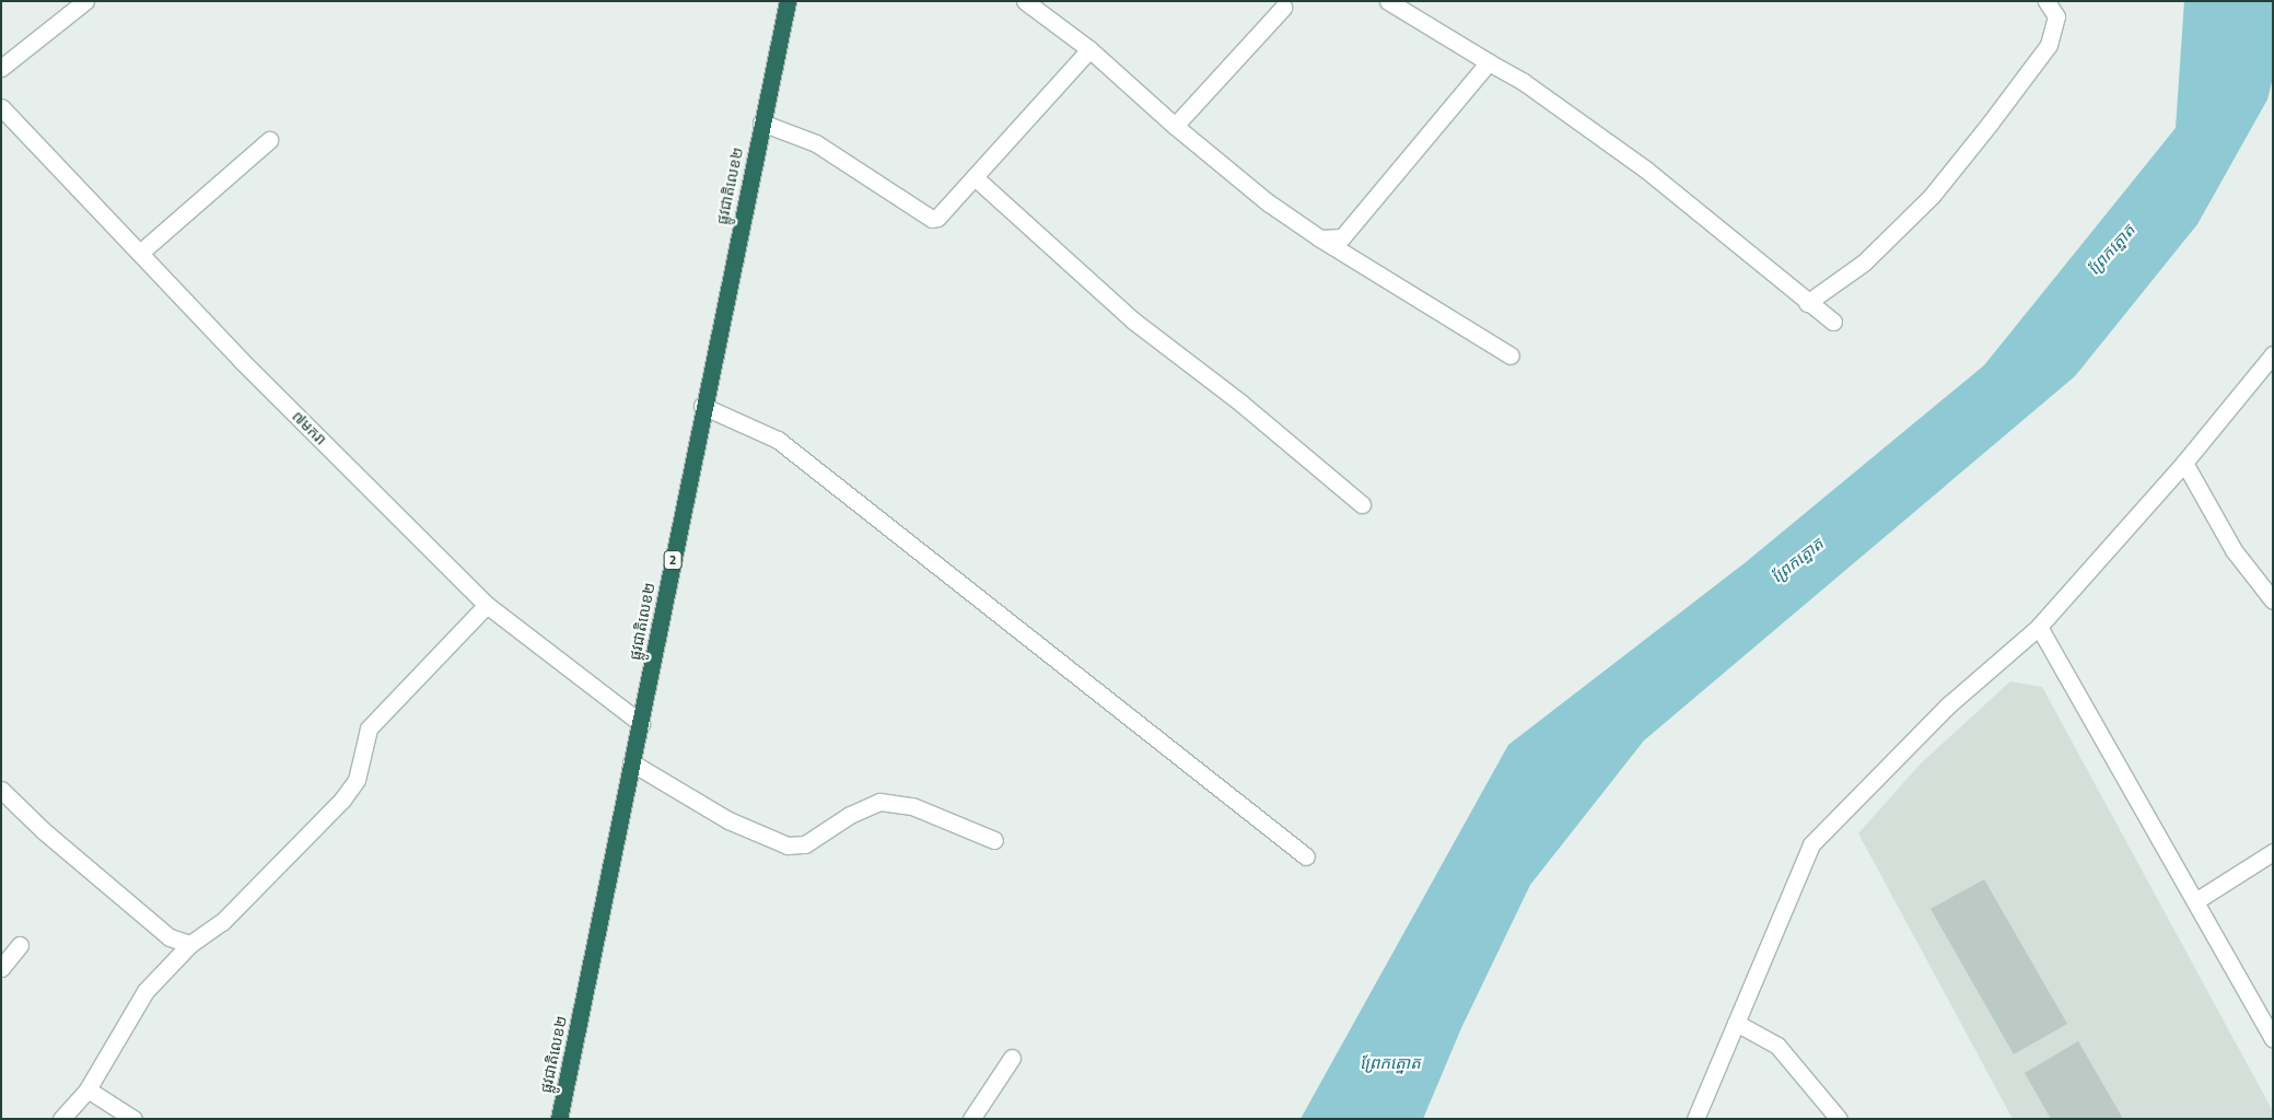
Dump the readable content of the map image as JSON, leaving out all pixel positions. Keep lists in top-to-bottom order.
{
  "streets": {
    "highway": ["ផ្លូវជាតិលេខ២", "2"],
    "street": ["៧មករា"]
  },
  "crossings": [
    ["ផ្លូវជាតិលេខ២", "៧មករា"]
  ],
  "water": ["ព្រែកត្នោត"]
}
